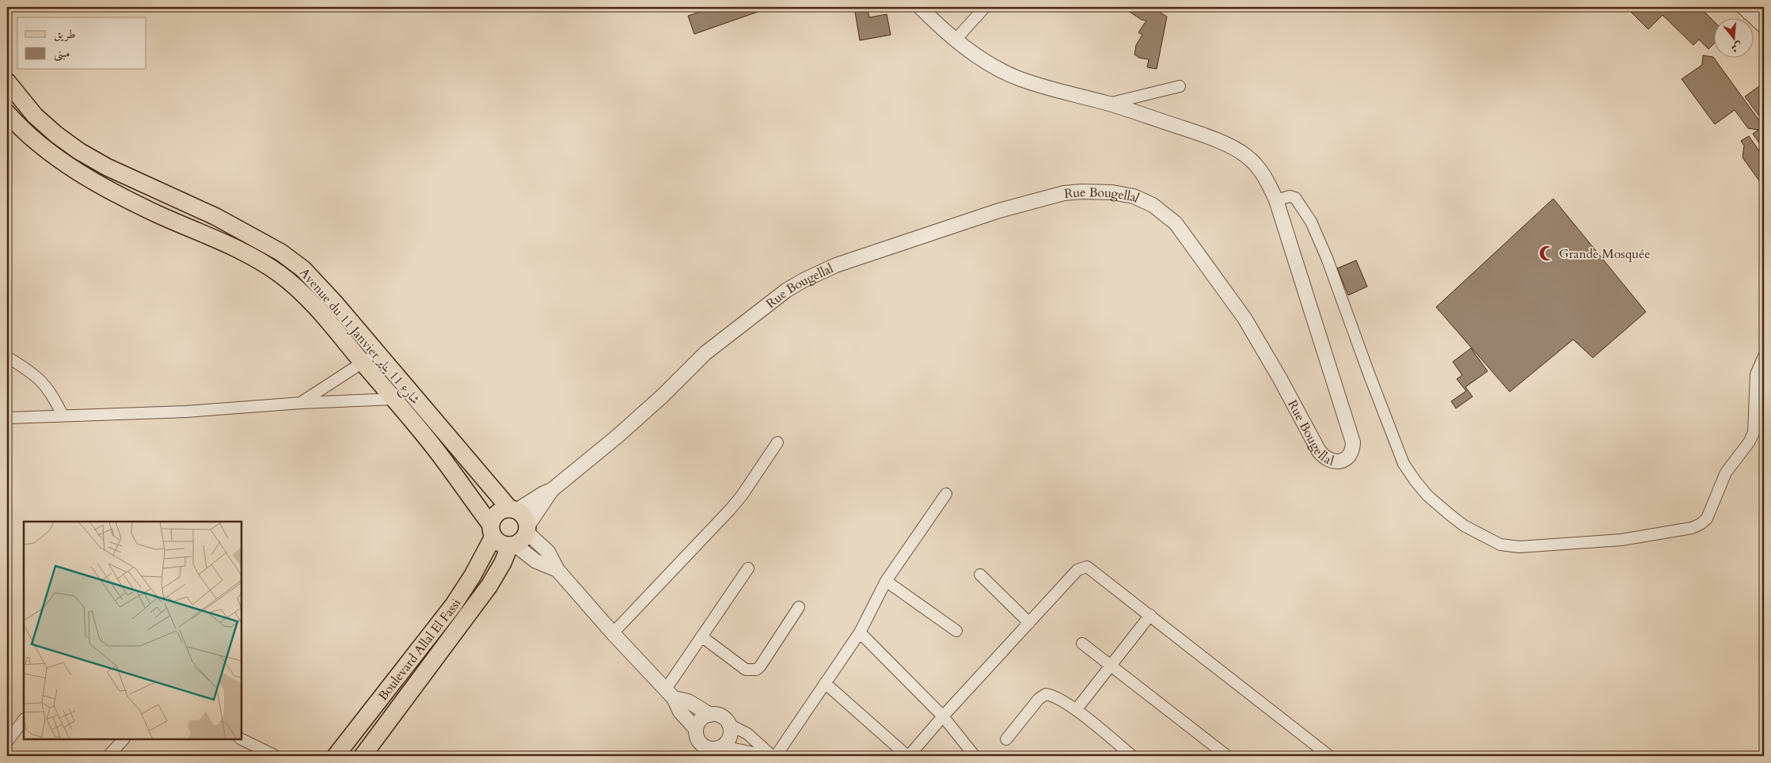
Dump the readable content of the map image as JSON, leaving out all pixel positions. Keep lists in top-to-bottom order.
{
  "streets": {
    "main road": ["Avenue du 11 Janvier شارع 11 يناير", "Boulevard Allal El Fassi"],
    "street": ["Rue Bougellal"]
  },
  "crossings": [
    ["Rue Bougellal", "Avenue du 11 Janvier شارع 11 يناير"],
    ["Rue Bougellal", "Boulevard Allal El Fassi"],
    ["Avenue du 11 Janvier شارع 11 يناير", "Boulevard Allal El Fassi"]
  ],
  "places": {
    "mosque": ["Grande Mosquée"]
  },
  "legend": ["طريق", "مبنى"],
  "north": "bottom"
}
